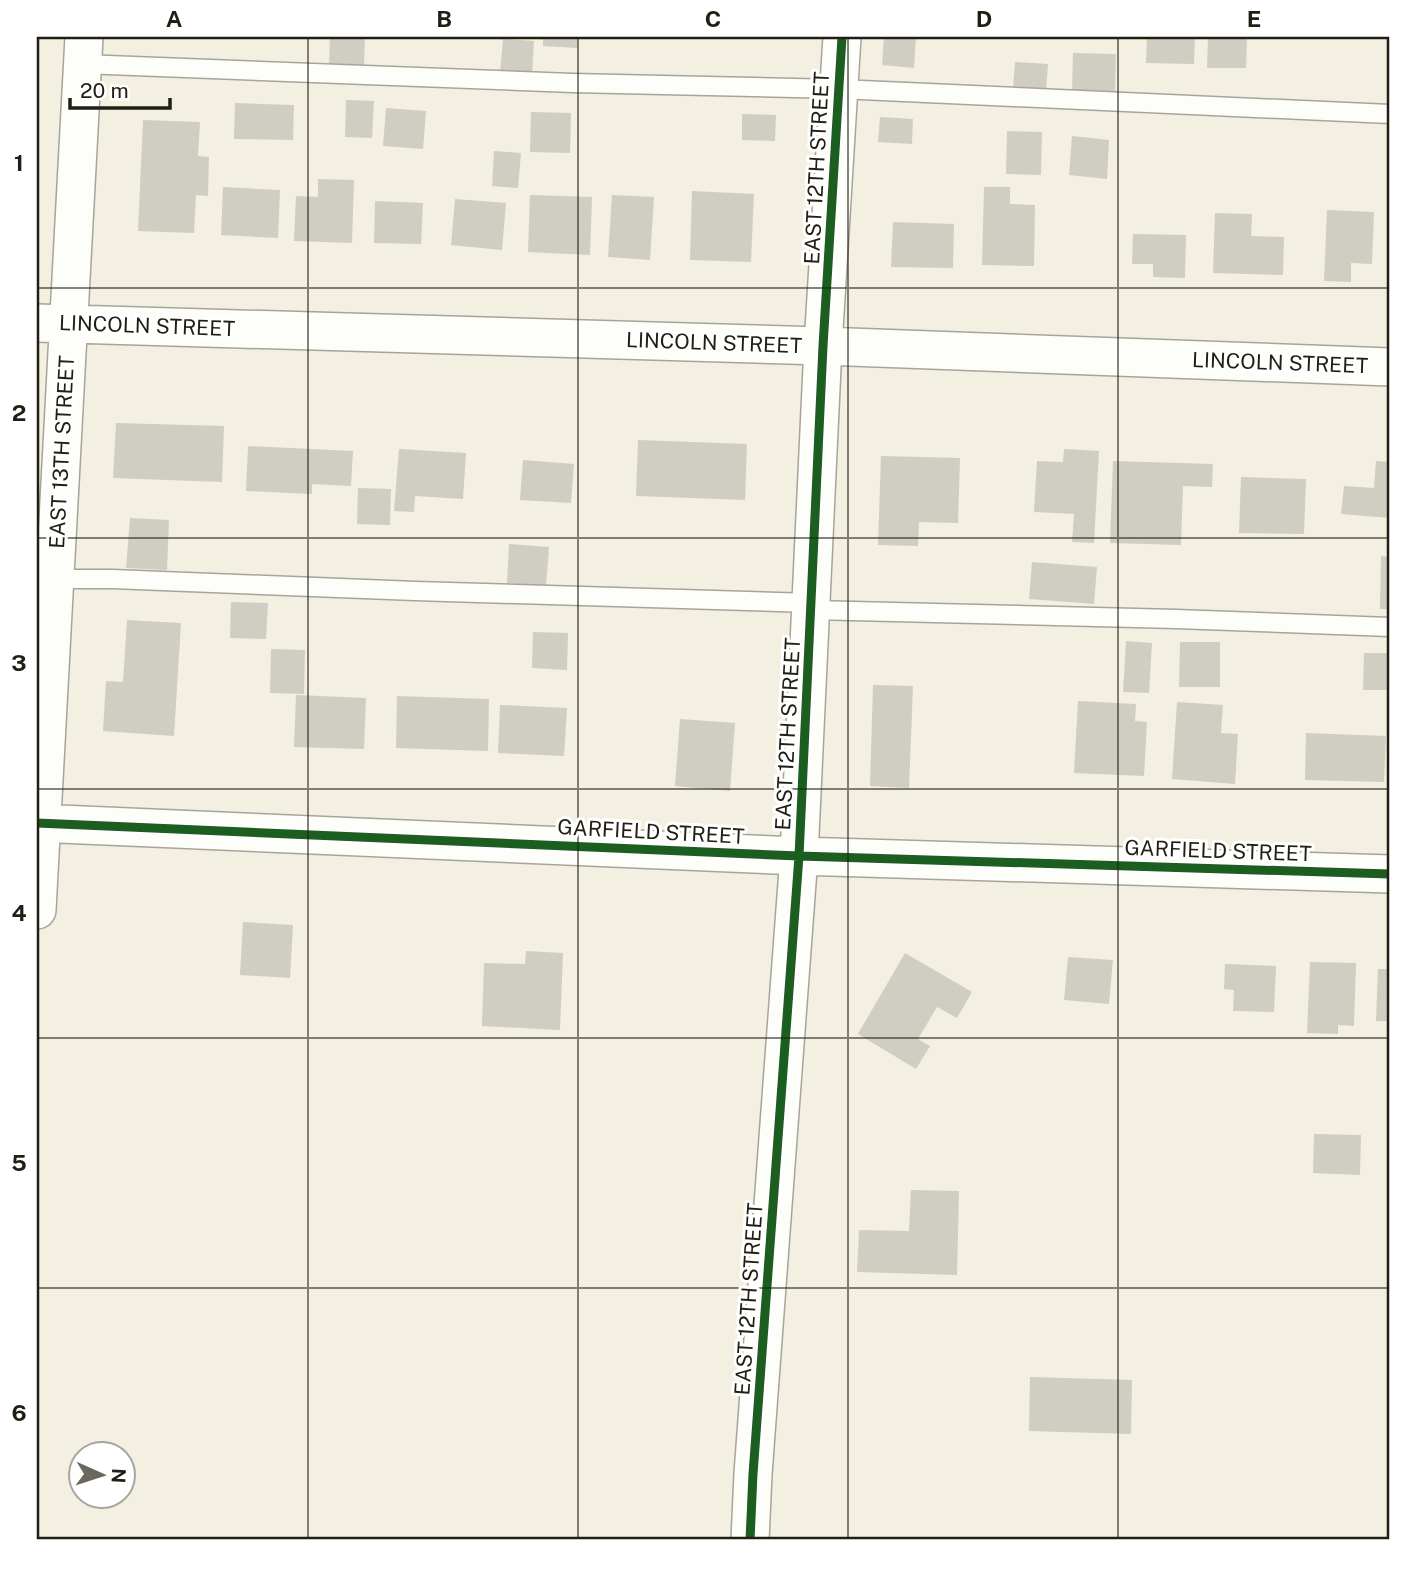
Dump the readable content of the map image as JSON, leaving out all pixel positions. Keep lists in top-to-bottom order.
{
  "streets": {
    "street": [
      "EAST 12TH STREET",
      "LINCOLN STREET",
      "EAST 13TH STREET",
      "GARFIELD STREET"
    ]
  },
  "crossings": [
    ["EAST 12TH STREET", "LINCOLN STREET"],
    ["EAST 12TH STREET", "GARFIELD STREET"],
    ["LINCOLN STREET", "EAST 13TH STREET"],
    ["EAST 13TH STREET", "GARFIELD STREET"]
  ],
  "scale_bar": "20 m",
  "north": "right",
  "grid": {
    "columns": [
      "A",
      "B",
      "C",
      "D",
      "E"
    ],
    "rows": [
      "1",
      "2",
      "3",
      "4",
      "5",
      "6"
    ]
  }
}
